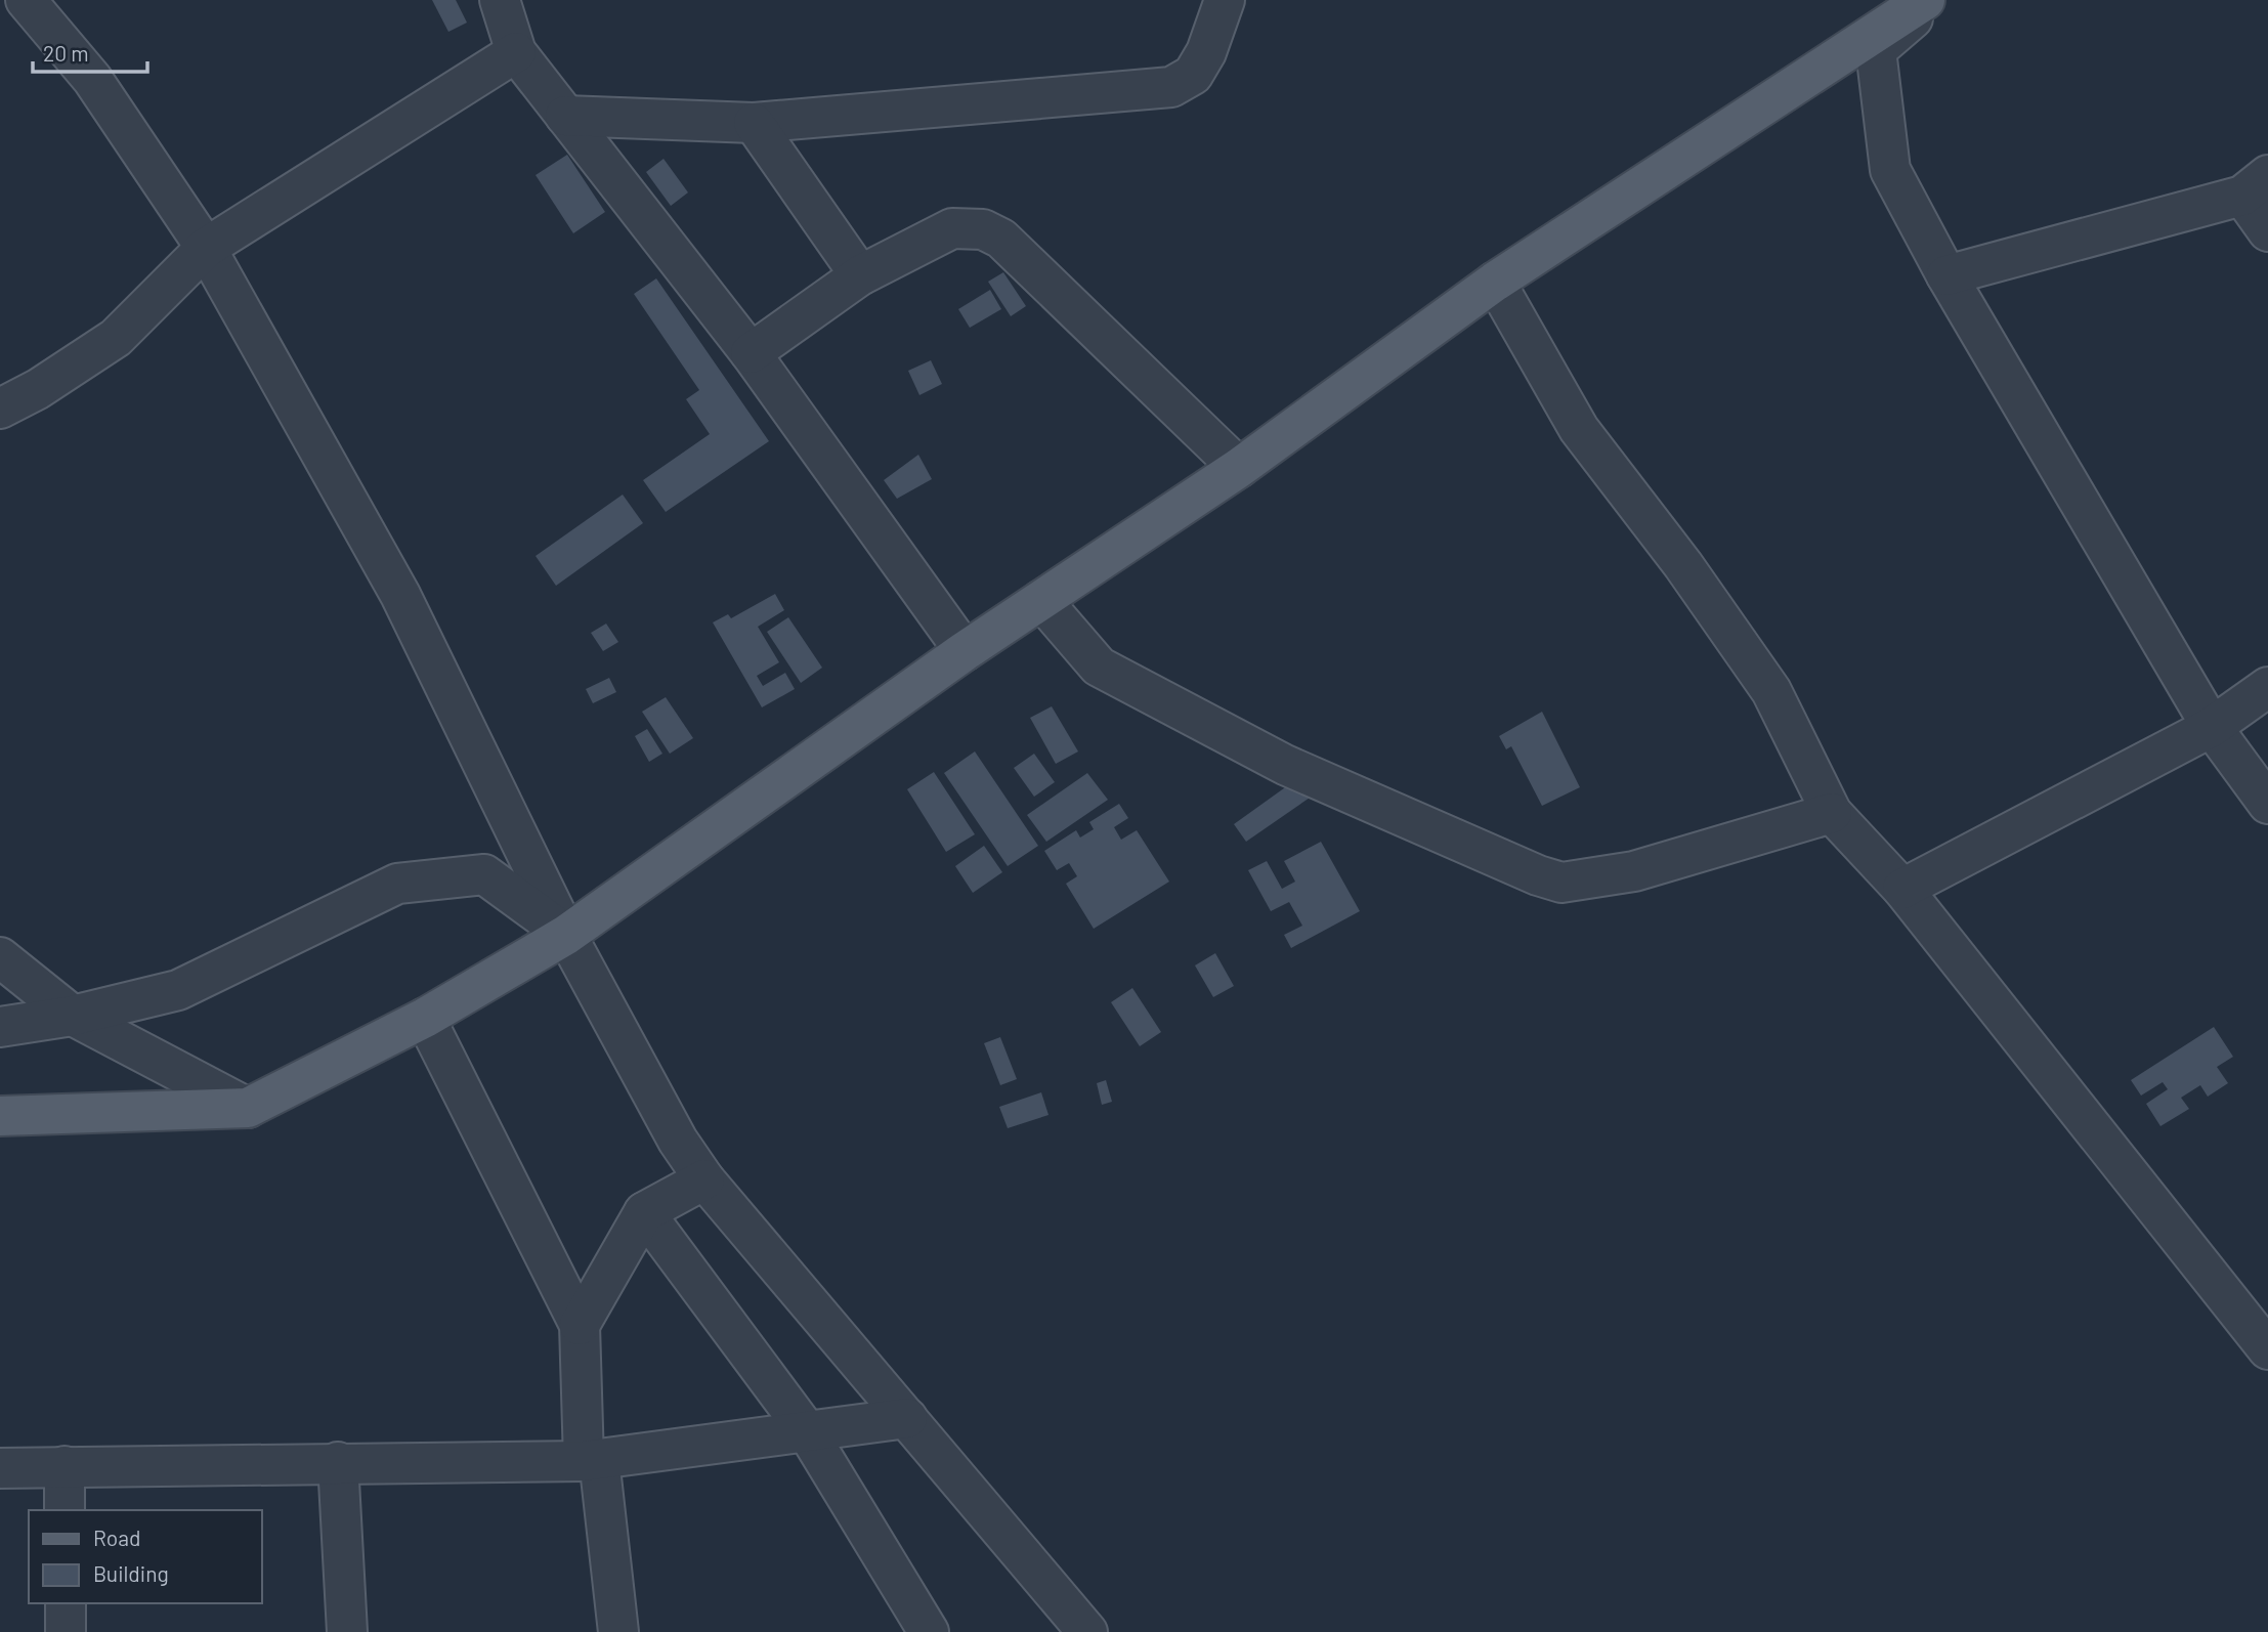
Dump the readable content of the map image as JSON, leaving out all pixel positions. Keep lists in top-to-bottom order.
{
  "legend": ["Road", "Building"],
  "scale_bar": "20 m"
}
